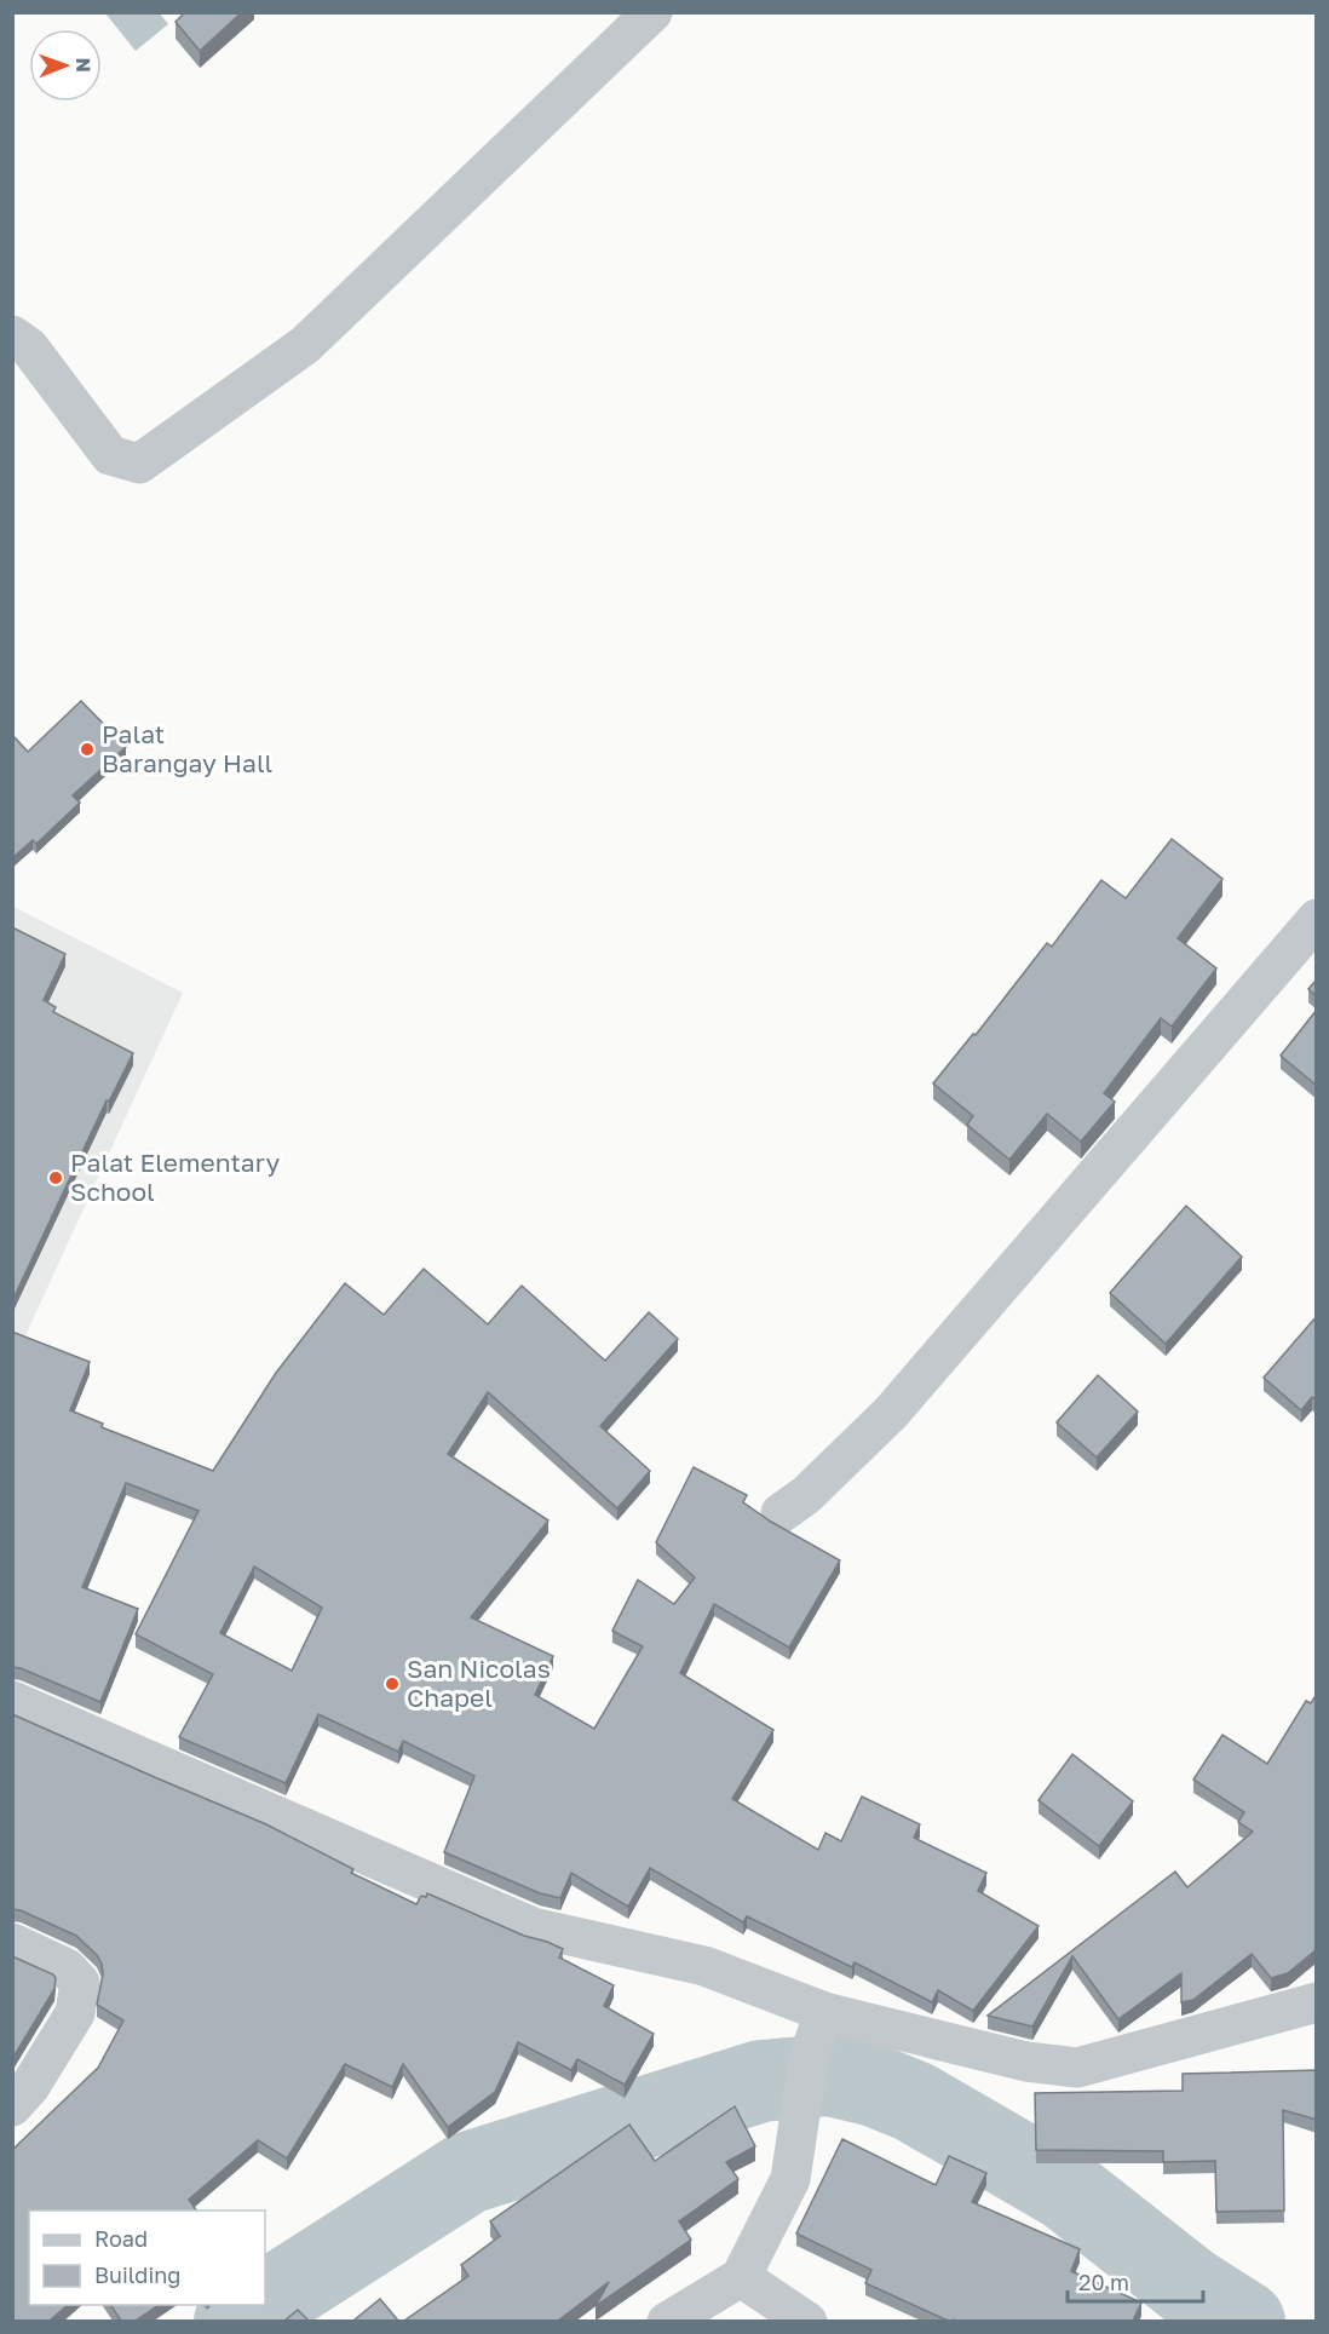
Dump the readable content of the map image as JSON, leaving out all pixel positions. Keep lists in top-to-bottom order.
{
  "places": ["Palat Barangay Hall", "Palat Elementary School", "San Nicolas Chapel"],
  "legend": ["Road", "Building"],
  "scale_bar": "20 m",
  "north": "right"
}
